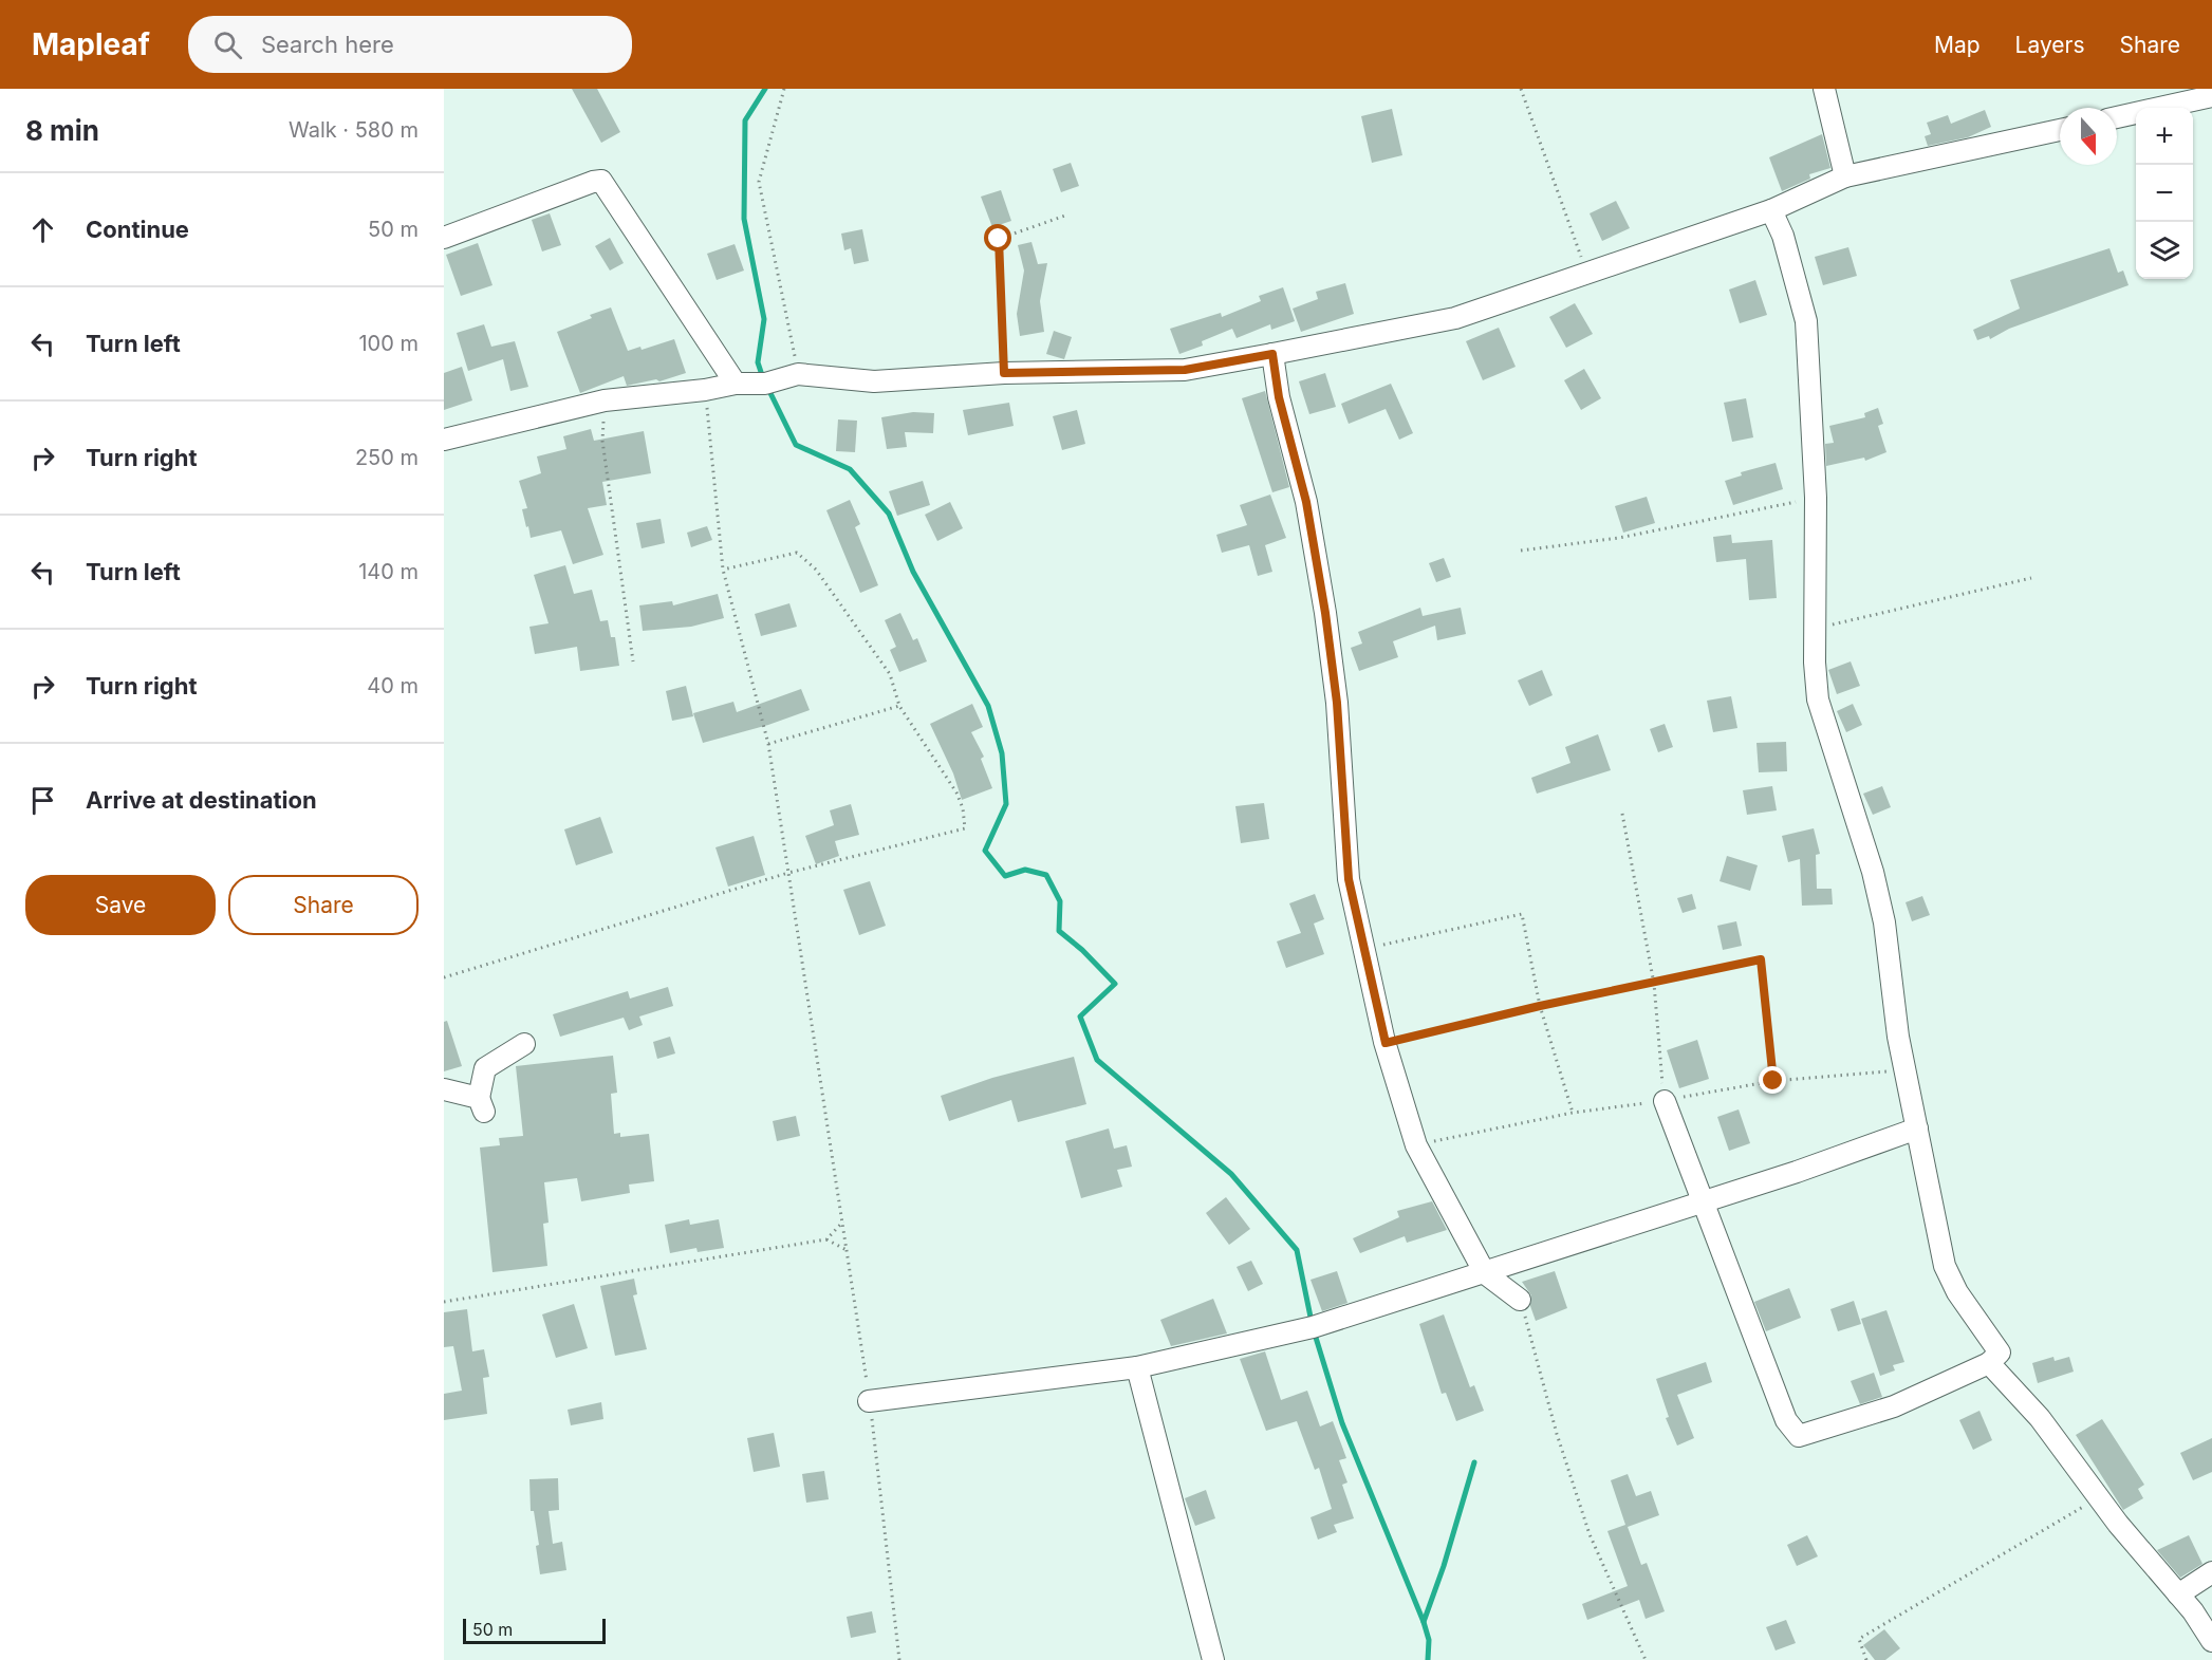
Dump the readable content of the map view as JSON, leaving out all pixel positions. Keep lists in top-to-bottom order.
{
  "scale_bar": "50 m",
  "north": "bottom",
  "page": {
    "header": "Mapleaf",
    "search": "Search here",
    "nav": ["Map", "Layers", "Share"],
    "heading": ["8 min", "Walk · 580 m"],
    "map_buttons": ["+", "−"],
    "list": [
      ["Continue", "50 m"],
      ["Turn left", "100 m"],
      ["Turn right", "250 m"],
      ["Turn left", "140 m"],
      ["Turn right", "40 m"],
      "Arrive at destination"
    ],
    "buttons": ["Save", "Share"],
    "scale": "50 m"
  }
}
